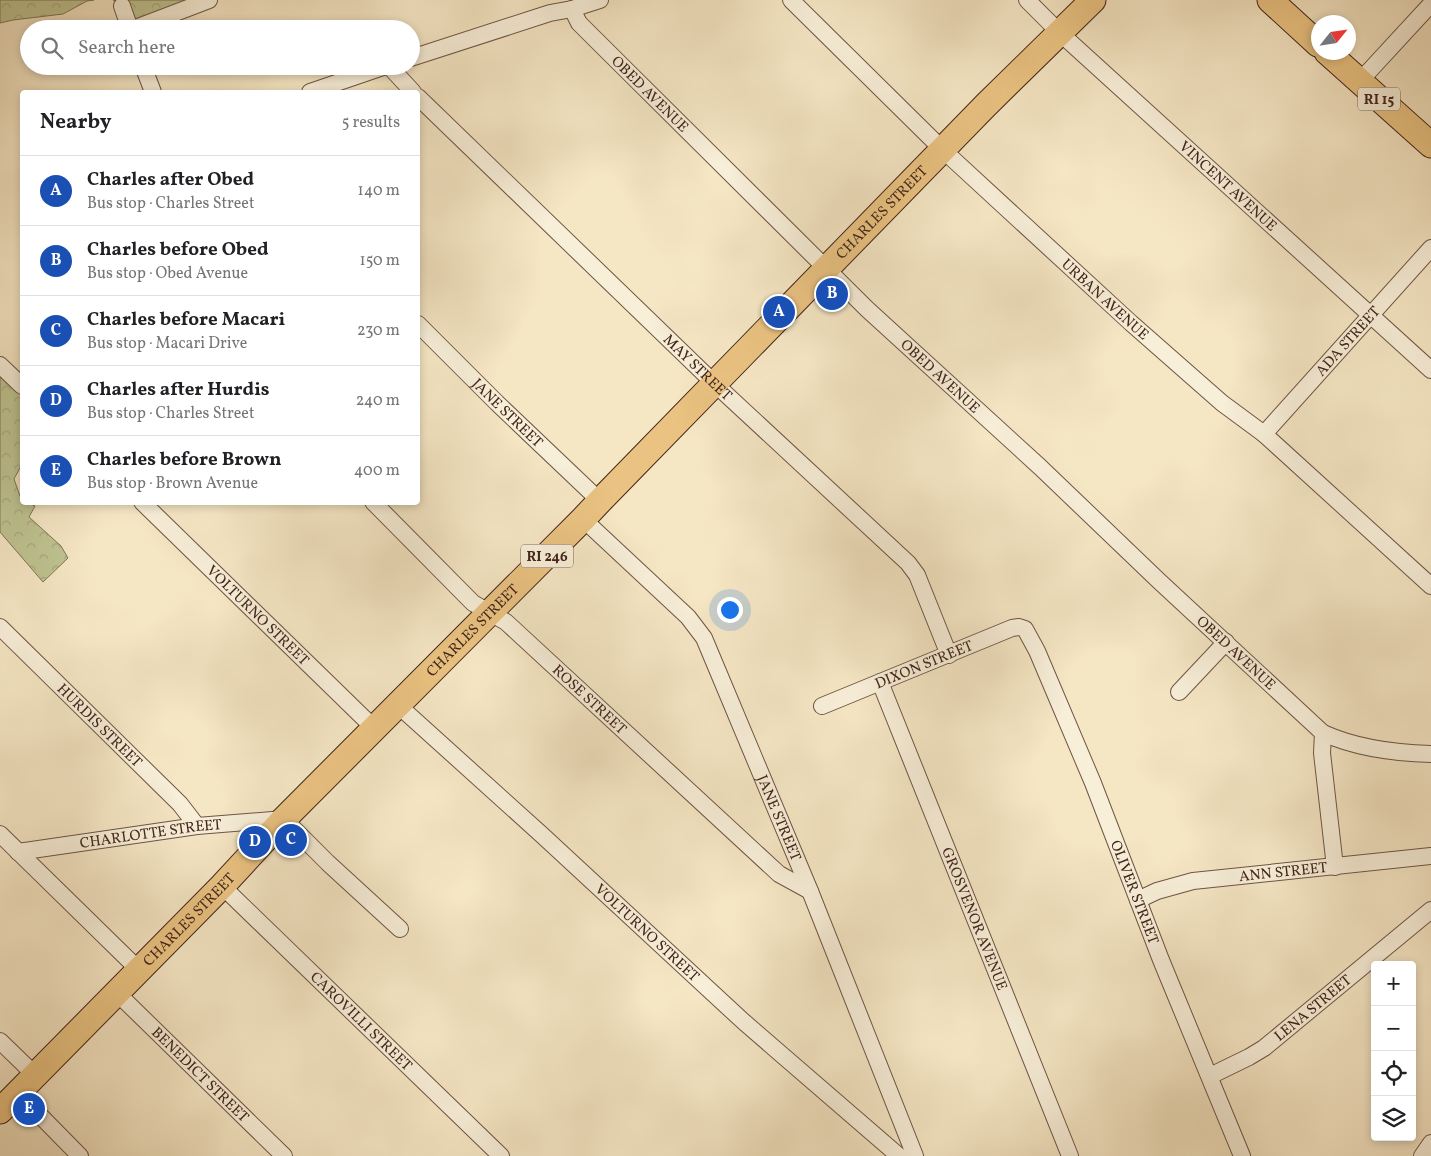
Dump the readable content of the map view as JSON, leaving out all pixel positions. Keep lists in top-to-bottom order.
{
  "streets": {
    "main road": ["RI 15", "CHARLES STREET", "RI 246"],
    "street": [
      "OBED AVENUE",
      "VINCENT AVENUE",
      "URBAN AVENUE",
      "ADA STREET",
      "MAY STREET",
      "JANE STREET",
      "VOLTURNO STREET",
      "DIXON STREET",
      "ROSE STREET",
      "HURDIS STREET",
      "CHARLOTTE STREET",
      "ANN STREET",
      "OLIVER STREET",
      "GROSVENOR AVENUE",
      "LENA STREET",
      "CAROVILLI STREET",
      "BENEDICT STREET"
    ]
  },
  "crossings": [
    ["OBED AVENUE", "CHARLES STREET"],
    ["VINCENT AVENUE", "CHARLES STREET"],
    ["VINCENT AVENUE", "ADA STREET"],
    ["CHARLES STREET", "URBAN AVENUE"],
    ["CHARLES STREET", "MAY STREET"],
    ["CHARLES STREET", "JANE STREET"],
    ["CHARLES STREET", "VOLTURNO STREET"],
    ["CHARLES STREET", "ROSE STREET"],
    ["CHARLES STREET", "CHARLOTTE STREET"],
    ["CHARLES STREET", "CAROVILLI STREET"],
    ["CHARLES STREET", "BENEDICT STREET"],
    ["URBAN AVENUE", "ADA STREET"],
    ["MAY STREET", "DIXON STREET"],
    ["JANE STREET", "ROSE STREET"],
    ["DIXON STREET", "OLIVER STREET"],
    ["DIXON STREET", "GROSVENOR AVENUE"],
    ["HURDIS STREET", "CHARLOTTE STREET"],
    ["ANN STREET", "OLIVER STREET"],
    ["OLIVER STREET", "LENA STREET"]
  ],
  "north": "top right",
  "page": {
    "search": "Search here",
    "heading": ["Nearby", "5 results"],
    "list": [
      {
        "mark": "A",
        "name": "Charles after Obed",
        "note": "Bus stop · Charles Street",
        "value": "140 m"
      },
      {
        "mark": "B",
        "name": "Charles before Obed",
        "note": "Bus stop · Obed Avenue",
        "value": "150 m"
      },
      {
        "mark": "C",
        "name": "Charles before Macari",
        "note": "Bus stop · Macari Drive",
        "value": "230 m"
      },
      {
        "mark": "D",
        "name": "Charles after Hurdis",
        "note": "Bus stop · Charles Street",
        "value": "240 m"
      },
      {
        "mark": "E",
        "name": "Charles before Brown",
        "note": "Bus stop · Brown Avenue",
        "value": "400 m"
      }
    ],
    "pins": [
      "B",
      "A",
      "C",
      "D",
      "E"
    ],
    "map_buttons": ["+", "−"]
  }
}
